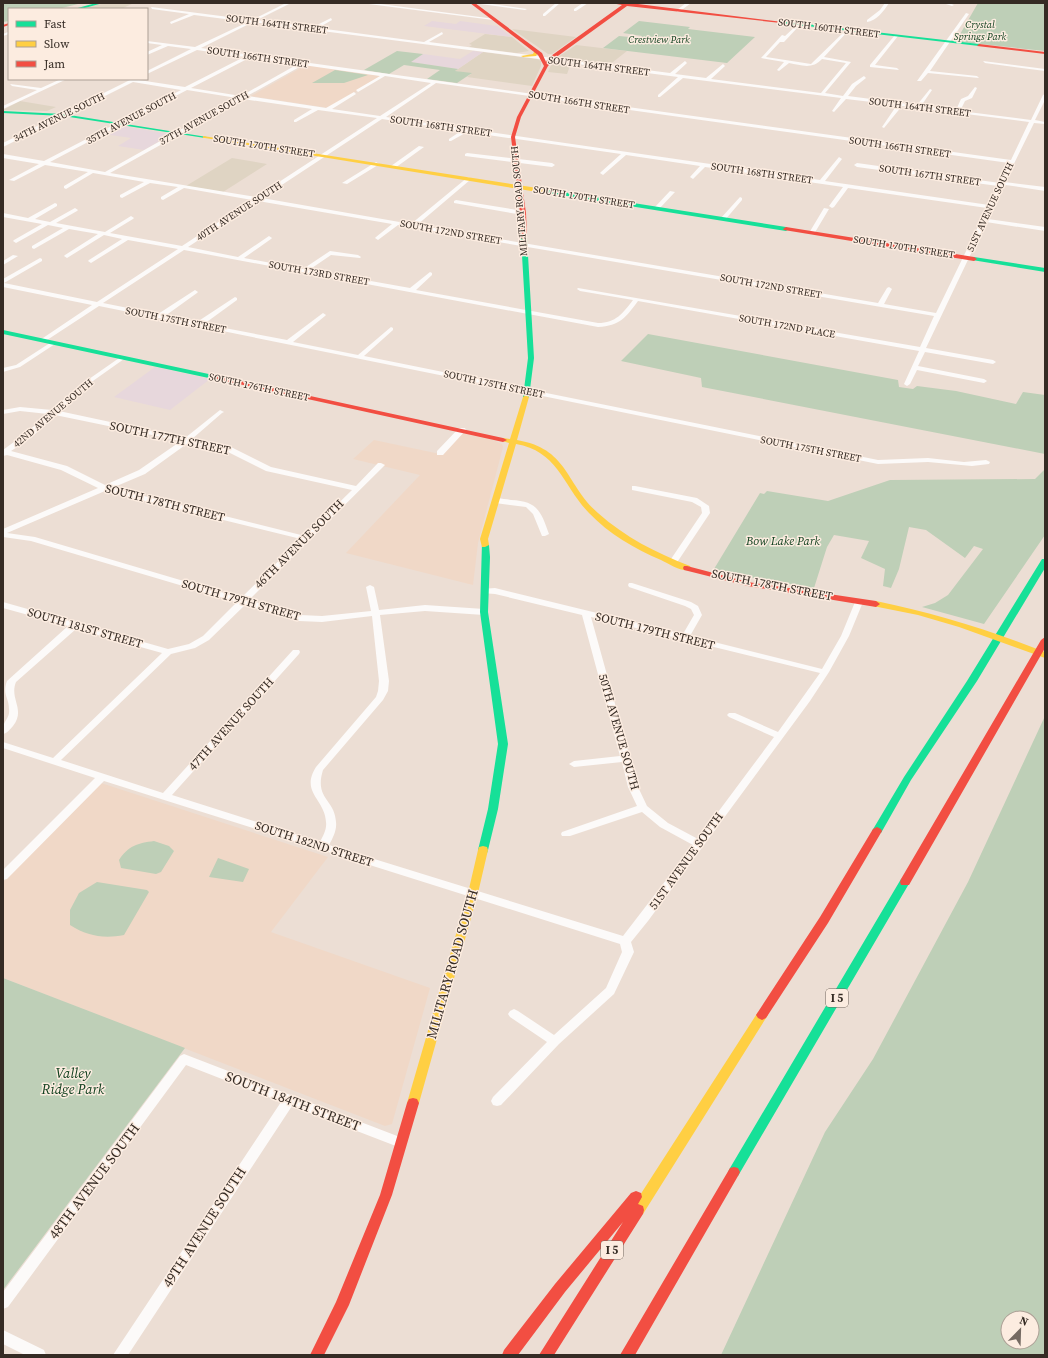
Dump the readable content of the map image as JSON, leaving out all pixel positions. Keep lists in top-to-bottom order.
{
  "streets": {
    "main road": [
      "SOUTH 160TH STREET",
      "SOUTH 170TH STREET",
      "MILITARY ROAD SOUTH",
      "SOUTH 176TH STREET",
      "SOUTH 178TH STREET",
      "I 5"
    ],
    "street": [
      "SOUTH 164TH STREET",
      "SOUTH 166TH STREET",
      "34TH AVENUE SOUTH",
      "35TH AVENUE SOUTH",
      "37TH AVENUE SOUTH",
      "SOUTH 168TH STREET",
      "SOUTH 167TH STREET",
      "51ST AVENUE SOUTH",
      "40TH AVENUE SOUTH",
      "SOUTH 172ND STREET",
      "SOUTH 173RD STREET",
      "SOUTH 175TH STREET",
      "SOUTH 172ND PLACE",
      "42ND AVENUE SOUTH",
      "SOUTH 177TH STREET",
      "46TH AVENUE SOUTH",
      "SOUTH 179TH STREET",
      "SOUTH 181ST STREET",
      "47TH AVENUE SOUTH",
      "50TH AVENUE SOUTH",
      "SOUTH 182ND STREET",
      "SOUTH 184TH STREET",
      "48TH AVENUE SOUTH",
      "49TH AVENUE SOUTH"
    ]
  },
  "crossings": [
    ["SOUTH 164TH STREET", "MILITARY ROAD SOUTH"],
    ["SOUTH 164TH STREET", "51ST AVENUE SOUTH"],
    ["SOUTH 166TH STREET", "35TH AVENUE SOUTH"],
    ["SOUTH 166TH STREET", "37TH AVENUE SOUTH"],
    ["SOUTH 166TH STREET", "MILITARY ROAD SOUTH"],
    ["SOUTH 166TH STREET", "51ST AVENUE SOUTH"],
    ["SOUTH 166TH STREET", "40TH AVENUE SOUTH"],
    ["34TH AVENUE SOUTH", "SOUTH 168TH STREET"],
    ["34TH AVENUE SOUTH", "SOUTH 170TH STREET"],
    ["35TH AVENUE SOUTH", "SOUTH 168TH STREET"],
    ["35TH AVENUE SOUTH", "SOUTH 170TH STREET"],
    ["35TH AVENUE SOUTH", "SOUTH 172ND STREET"],
    ["37TH AVENUE SOUTH", "SOUTH 168TH STREET"],
    ["37TH AVENUE SOUTH", "SOUTH 170TH STREET"],
    ["37TH AVENUE SOUTH", "SOUTH 172ND STREET"],
    ["SOUTH 168TH STREET", "MILITARY ROAD SOUTH"],
    ["SOUTH 168TH STREET", "51ST AVENUE SOUTH"],
    ["SOUTH 168TH STREET", "40TH AVENUE SOUTH"],
    ["SOUTH 170TH STREET", "MILITARY ROAD SOUTH"],
    ["SOUTH 170TH STREET", "51ST AVENUE SOUTH"],
    ["SOUTH 170TH STREET", "40TH AVENUE SOUTH"],
    ["SOUTH 167TH STREET", "51ST AVENUE SOUTH"],
    ["MILITARY ROAD SOUTH", "SOUTH 172ND STREET"],
    ["MILITARY ROAD SOUTH", "SOUTH 173RD STREET"],
    ["MILITARY ROAD SOUTH", "SOUTH 175TH STREET"],
    ["MILITARY ROAD SOUTH", "SOUTH 176TH STREET"],
    ["MILITARY ROAD SOUTH", "SOUTH 178TH STREET"],
    ["MILITARY ROAD SOUTH", "SOUTH 179TH STREET"],
    ["MILITARY ROAD SOUTH", "SOUTH 182ND STREET"],
    ["MILITARY ROAD SOUTH", "SOUTH 184TH STREET"],
    ["51ST AVENUE SOUTH", "SOUTH 172ND STREET"],
    ["51ST AVENUE SOUTH", "SOUTH 172ND PLACE"],
    ["51ST AVENUE SOUTH", "SOUTH 178TH STREET"],
    ["51ST AVENUE SOUTH", "SOUTH 179TH STREET"],
    ["51ST AVENUE SOUTH", "50TH AVENUE SOUTH"],
    ["51ST AVENUE SOUTH", "SOUTH 182ND STREET"],
    ["40TH AVENUE SOUTH", "SOUTH 172ND STREET"],
    ["40TH AVENUE SOUTH", "SOUTH 173RD STREET"],
    ["40TH AVENUE SOUTH", "SOUTH 175TH STREET"],
    ["40TH AVENUE SOUTH", "SOUTH 176TH STREET"],
    ["SOUTH 173RD STREET", "SOUTH 172ND PLACE"],
    ["SOUTH 176TH STREET", "42ND AVENUE SOUTH"],
    ["SOUTH 176TH STREET", "SOUTH 178TH STREET"],
    ["42ND AVENUE SOUTH", "SOUTH 177TH STREET"],
    ["42ND AVENUE SOUTH", "SOUTH 178TH STREET"],
    ["SOUTH 177TH STREET", "46TH AVENUE SOUTH"],
    ["SOUTH 178TH STREET", "46TH AVENUE SOUTH"],
    ["46TH AVENUE SOUTH", "SOUTH 179TH STREET"],
    ["46TH AVENUE SOUTH", "SOUTH 181ST STREET"],
    ["46TH AVENUE SOUTH", "SOUTH 182ND STREET"],
    ["SOUTH 179TH STREET", "50TH AVENUE SOUTH"],
    ["47TH AVENUE SOUTH", "SOUTH 182ND STREET"],
    ["SOUTH 184TH STREET", "48TH AVENUE SOUTH"],
    ["SOUTH 184TH STREET", "49TH AVENUE SOUTH"]
  ],
  "parks": [
    "Crystal Springs Park",
    "Crestview Park",
    "Bow Lake Park",
    "Valley Ridge Park"
  ],
  "legend": ["Fast", "Slow", "Jam"],
  "north": "top right"
}
